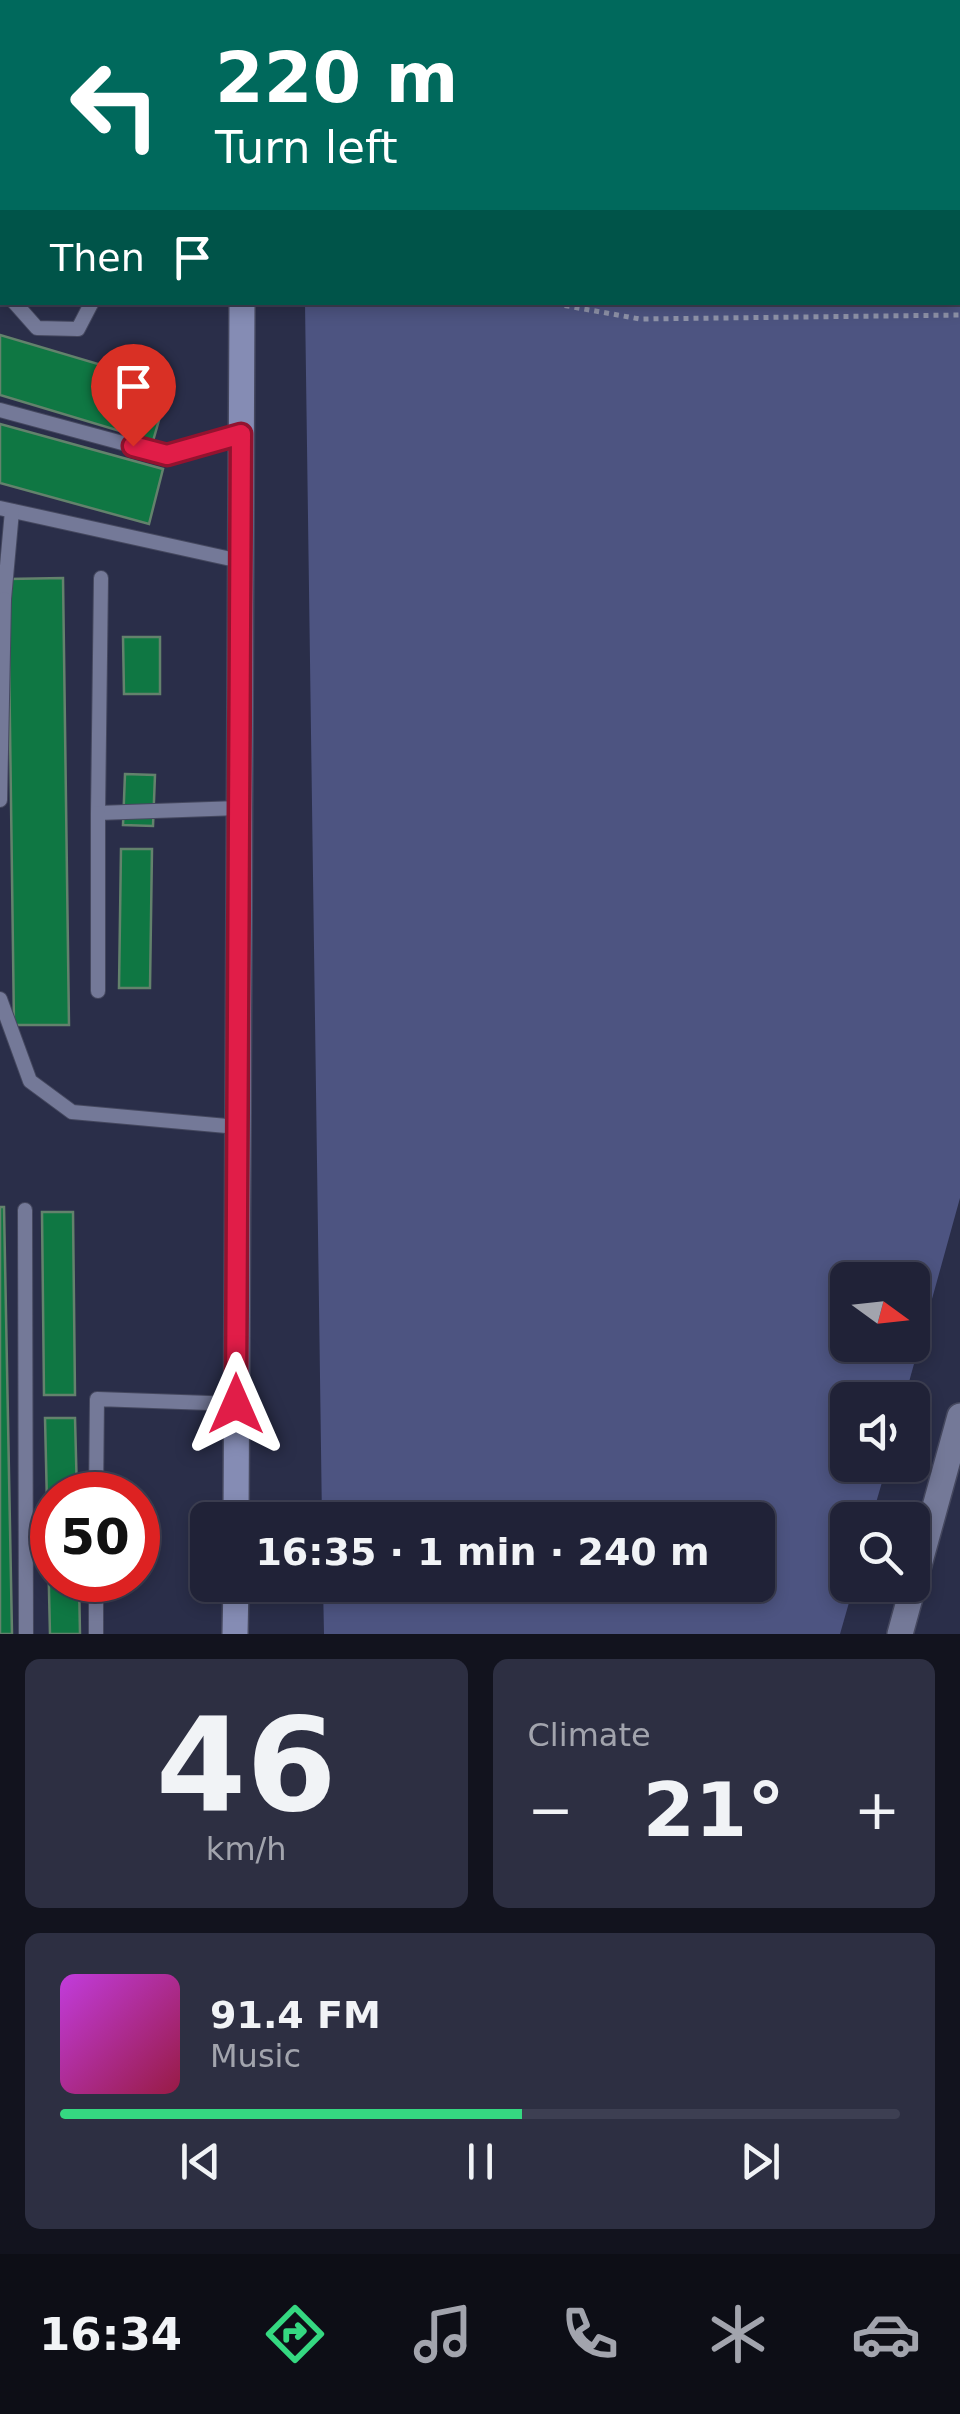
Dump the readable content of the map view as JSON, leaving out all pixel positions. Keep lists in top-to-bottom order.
{
  "north": "right",
  "page": {
    "turn": ["220 m", "Turn left"],
    "then": "Then",
    "limit": "50",
    "trip": "16:35 · 1 min · 240 m",
    "tile": [
      ["46", "km/h"],
      "Climate"
    ],
    "heat": ["−", "21°", "+"],
    "song": ["91.4 FM", "Music"],
    "tabs": "16:34"
  }
}
